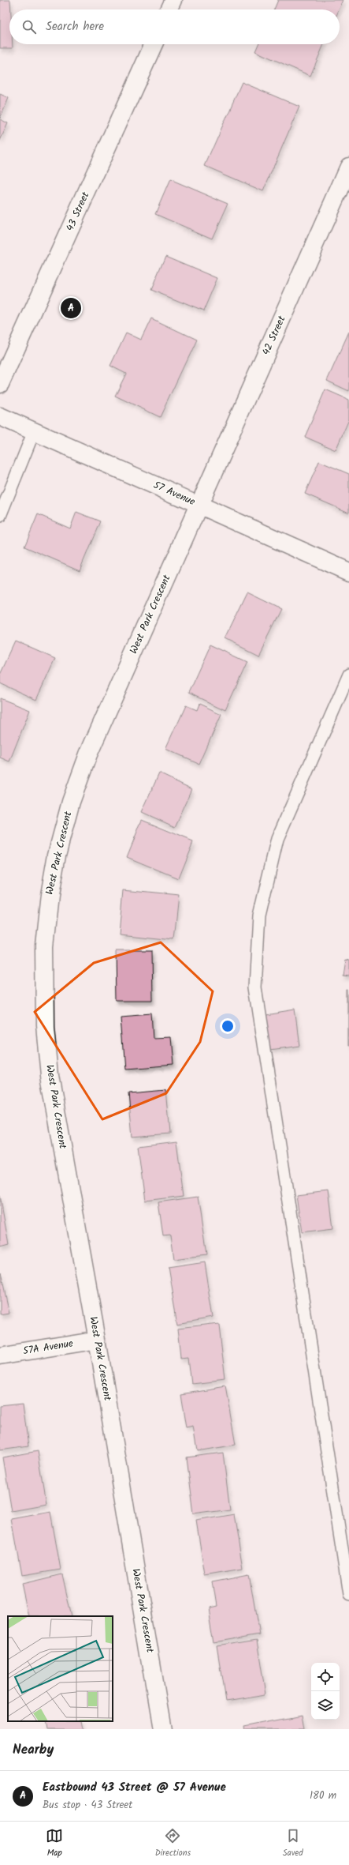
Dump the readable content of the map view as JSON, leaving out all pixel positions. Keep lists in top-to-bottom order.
{
  "streets": {
    "street": [
      "43 Street",
      "42 Street",
      "57 Avenue",
      "West Park Crescent",
      "57A Avenue"
    ]
  },
  "crossings": [
    ["42 Street", "57 Avenue"],
    ["42 Street", "West Park Crescent"],
    ["57 Avenue", "West Park Crescent"],
    ["West Park Crescent", "57A Avenue"]
  ],
  "page": {
    "search": "Search here",
    "pins": "A",
    "heading": "Nearby",
    "list": [
      {
        "mark": "A",
        "name": "Eastbound 43 Street @ 57 Avenue",
        "note": "Bus stop · 43 Street",
        "value": "180 m"
      }
    ],
    "nav": ["Map", "Directions", "Saved"]
  }
}
